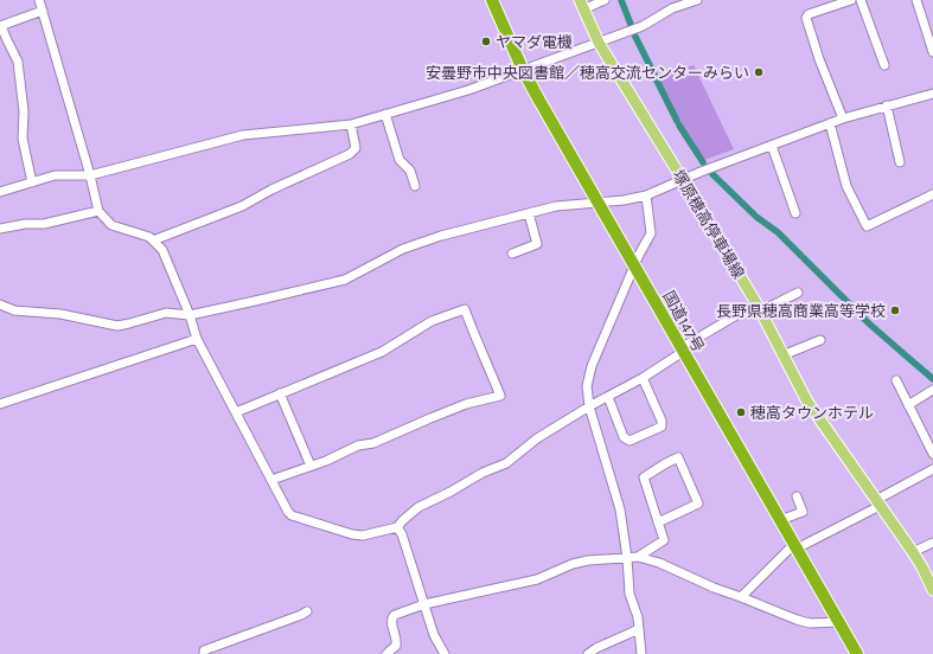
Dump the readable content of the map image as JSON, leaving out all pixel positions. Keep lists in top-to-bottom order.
{
  "streets": {
    "highway": ["国道147号"],
    "main road": ["塚原穂高停車場線"]
  },
  "places": [
    "ヤマダ電機",
    "安曇野市中央図書館／穂高交流センターみらい",
    "長野県穂高商業高等学校",
    "穂高タウンホテル"
  ]
}
